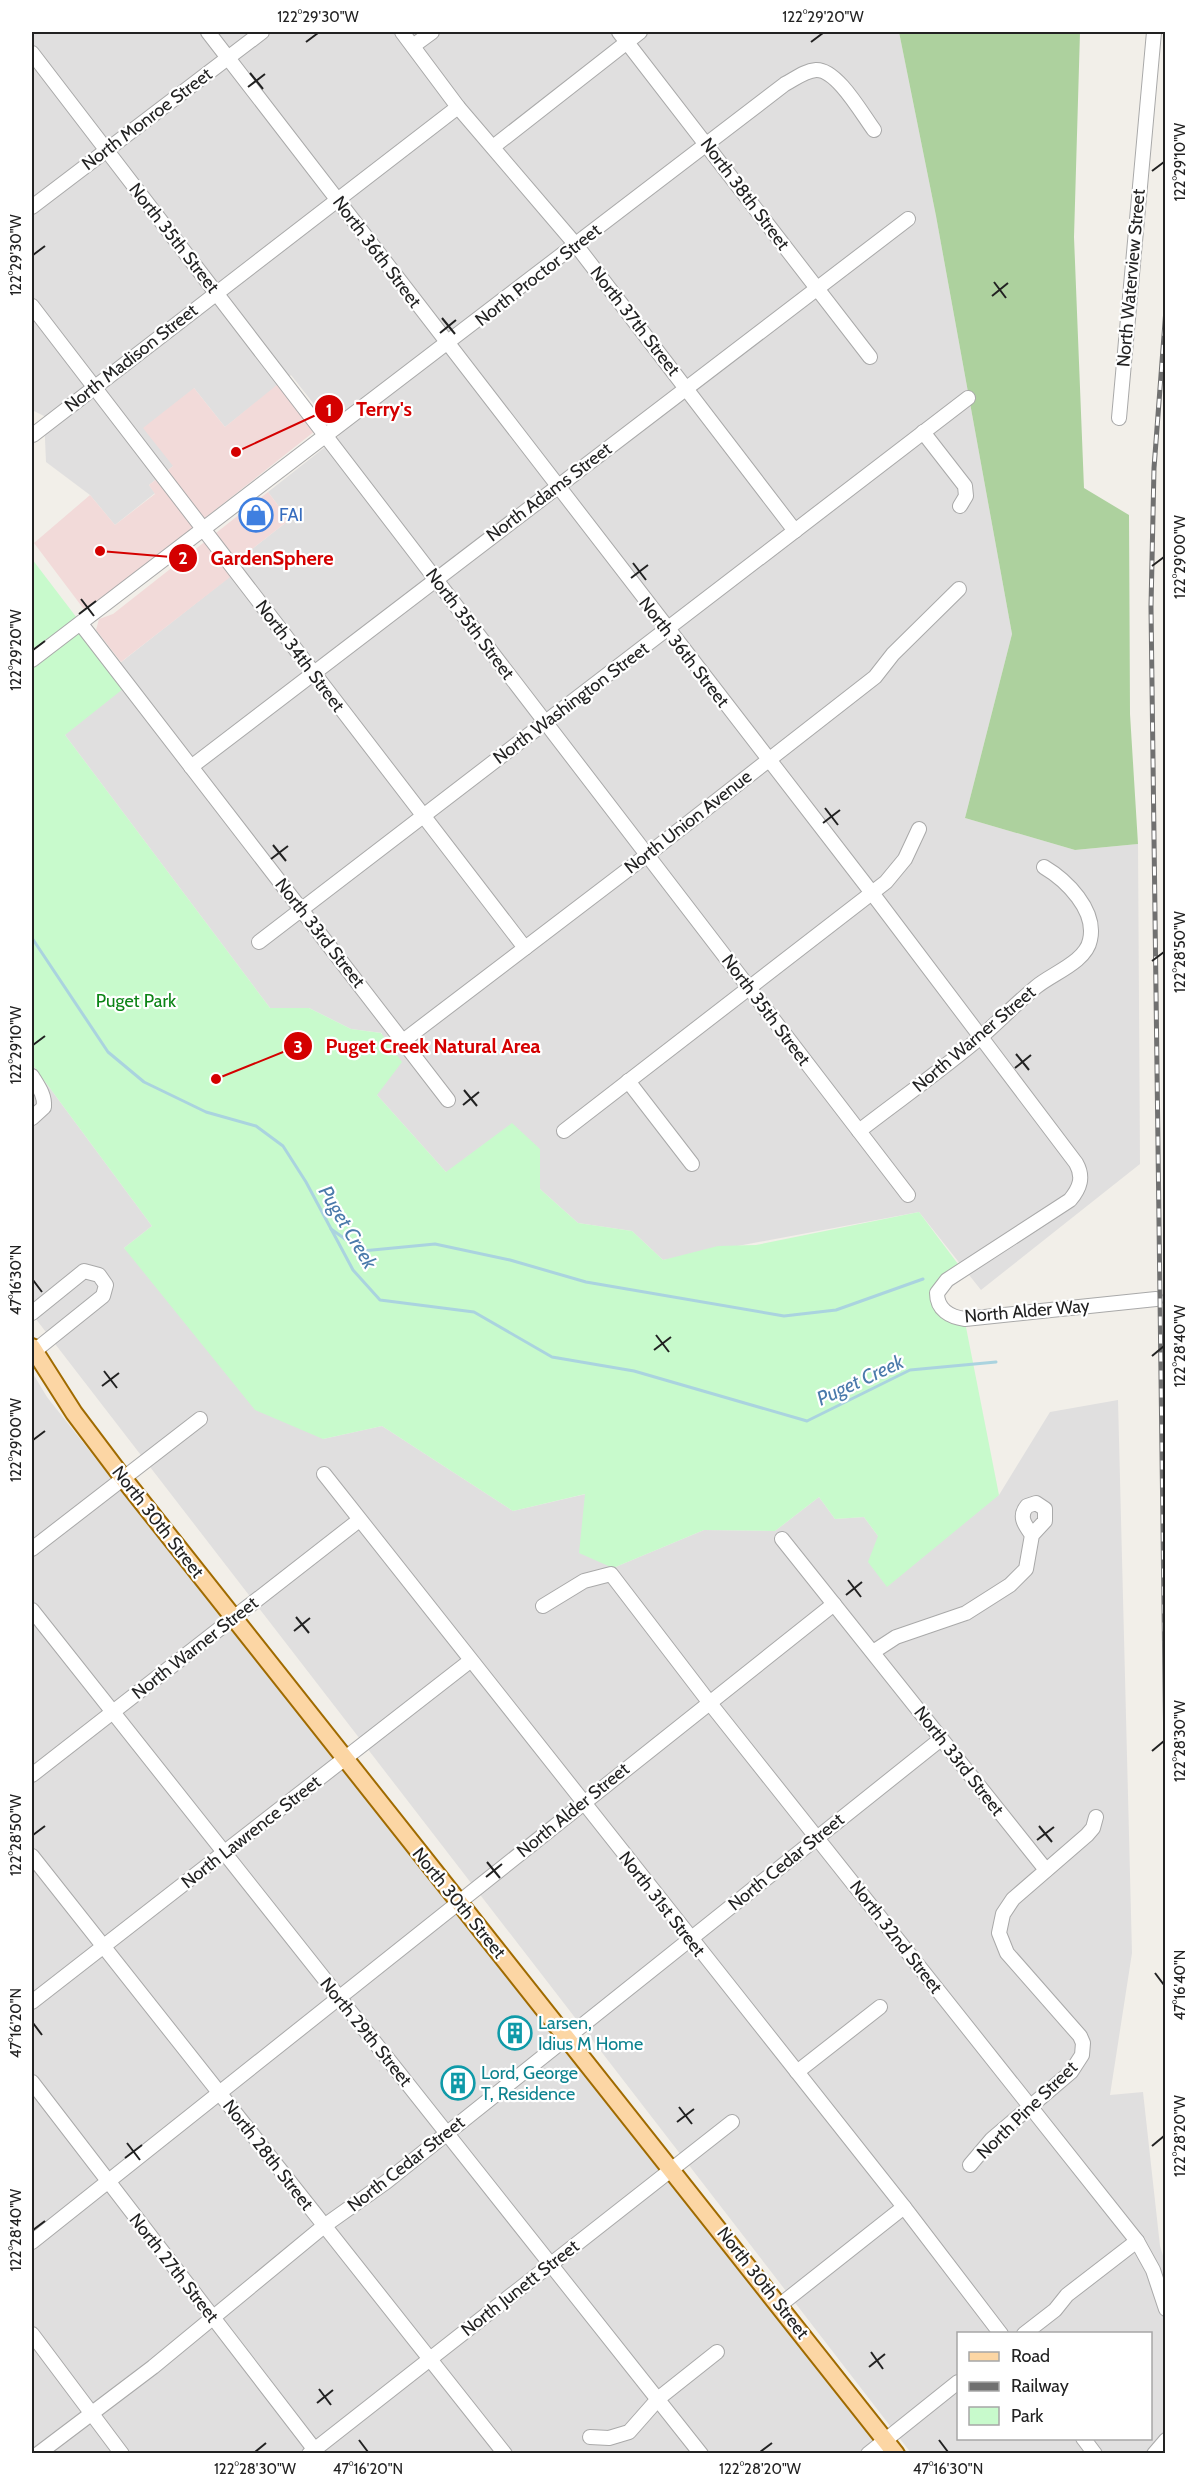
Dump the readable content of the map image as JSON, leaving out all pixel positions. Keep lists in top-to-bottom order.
{
  "streets": {
    "main road": ["North 30th Street"],
    "street": [
      "North Monroe Street",
      "North 38th Street",
      "North 35th Street",
      "North 36th Street",
      "North Proctor Street",
      "North Waterview Street",
      "North 37th Street",
      "North Madison Street",
      "North Adams Street",
      "North 34th Street",
      "North Washington Street",
      "North Union Avenue",
      "North 33rd Street",
      "North Warner Street",
      "North Alder Way",
      "North Alder Street",
      "North Lawrence Street",
      "North Cedar Street",
      "North 31st Street",
      "North 32nd Street",
      "North 29th Street",
      "North Pine Street",
      "North 28th Street",
      "North 27th Street",
      "North Junett Street"
    ]
  },
  "crossings": [
    ["North Monroe Street", "North 35th Street"],
    ["North Monroe Street", "North 36th Street"],
    ["North 38th Street", "North Proctor Street"],
    ["North 38th Street", "North Adams Street"],
    ["North 35th Street", "North Proctor Street"],
    ["North 35th Street", "North Madison Street"],
    ["North 35th Street", "North Adams Street"],
    ["North 35th Street", "North Washington Street"],
    ["North 35th Street", "North Union Avenue"],
    ["North 35th Street", "North Warner Street"],
    ["North 36th Street", "North Proctor Street"],
    ["North 36th Street", "North Madison Street"],
    ["North 36th Street", "North Adams Street"],
    ["North 36th Street", "North Washington Street"],
    ["North 36th Street", "North Union Avenue"],
    ["North 36th Street", "North Warner Street"],
    ["North 36th Street", "North Alder Way"],
    ["North Proctor Street", "North 37th Street"],
    ["North Proctor Street", "North 34th Street"],
    ["North Proctor Street", "North 33rd Street"],
    ["North 37th Street", "North Madison Street"],
    ["North 37th Street", "North Adams Street"],
    ["North 37th Street", "North Washington Street"],
    ["North Madison Street", "North 34th Street"],
    ["North Adams Street", "North 34th Street"],
    ["North Adams Street", "North 33rd Street"],
    ["North 34th Street", "North Washington Street"],
    ["North 34th Street", "North Union Avenue"],
    ["North Washington Street", "North 33rd Street"],
    ["North Union Avenue", "North 33rd Street"],
    ["North 33rd Street", "North Alder Street"],
    ["North 33rd Street", "North Cedar Street"],
    ["North 33rd Street", "North Pine Street"],
    ["North Warner Street", "North 30th Street"],
    ["North Warner Street", "North 31st Street"],
    ["North Warner Street", "North 29th Street"],
    ["North 30th Street", "North Alder Street"],
    ["North 30th Street", "North Lawrence Street"],
    ["North 30th Street", "North Cedar Street"],
    ["North 30th Street", "North Junett Street"],
    ["North Alder Street", "North 31st Street"],
    ["North Alder Street", "North 32nd Street"],
    ["North Alder Street", "North 29th Street"],
    ["North Alder Street", "North 28th Street"],
    ["North Alder Street", "North 27th Street"],
    ["North Lawrence Street", "North 31st Street"],
    ["North Lawrence Street", "North 29th Street"],
    ["North Lawrence Street", "North 28th Street"],
    ["North Cedar Street", "North 31st Street"],
    ["North Cedar Street", "North 32nd Street"],
    ["North Cedar Street", "North 29th Street"],
    ["North Cedar Street", "North 28th Street"],
    ["North Cedar Street", "North 27th Street"],
    ["North 32nd Street", "North Pine Street"],
    ["North 29th Street", "North Junett Street"],
    ["North 28th Street", "North Junett Street"],
    ["North 27th Street", "North Junett Street"]
  ],
  "water": ["Puget Creek"],
  "parks": ["Puget Park"],
  "places": {
    "other": ["Terry's", "GardenSphere", "Puget Creek Natural Area"],
    "shop": ["FAI"],
    "building": ["Larsen, Idius M Home", "Lord, George T, Residence"]
  },
  "legend": ["Road", "Railway", "Park"],
  "coordinates": [
    "122°29'30\"W",
    "122°29'20\"W",
    "122°29'10\"W",
    "122°29'00\"W",
    "122°28'50\"W",
    "47°16'30\"N",
    "122°28'40\"W",
    "122°28'30\"W",
    "47°16'40\"N",
    "47°16'20\"N",
    "122°28'20\"W"
  ]
}
